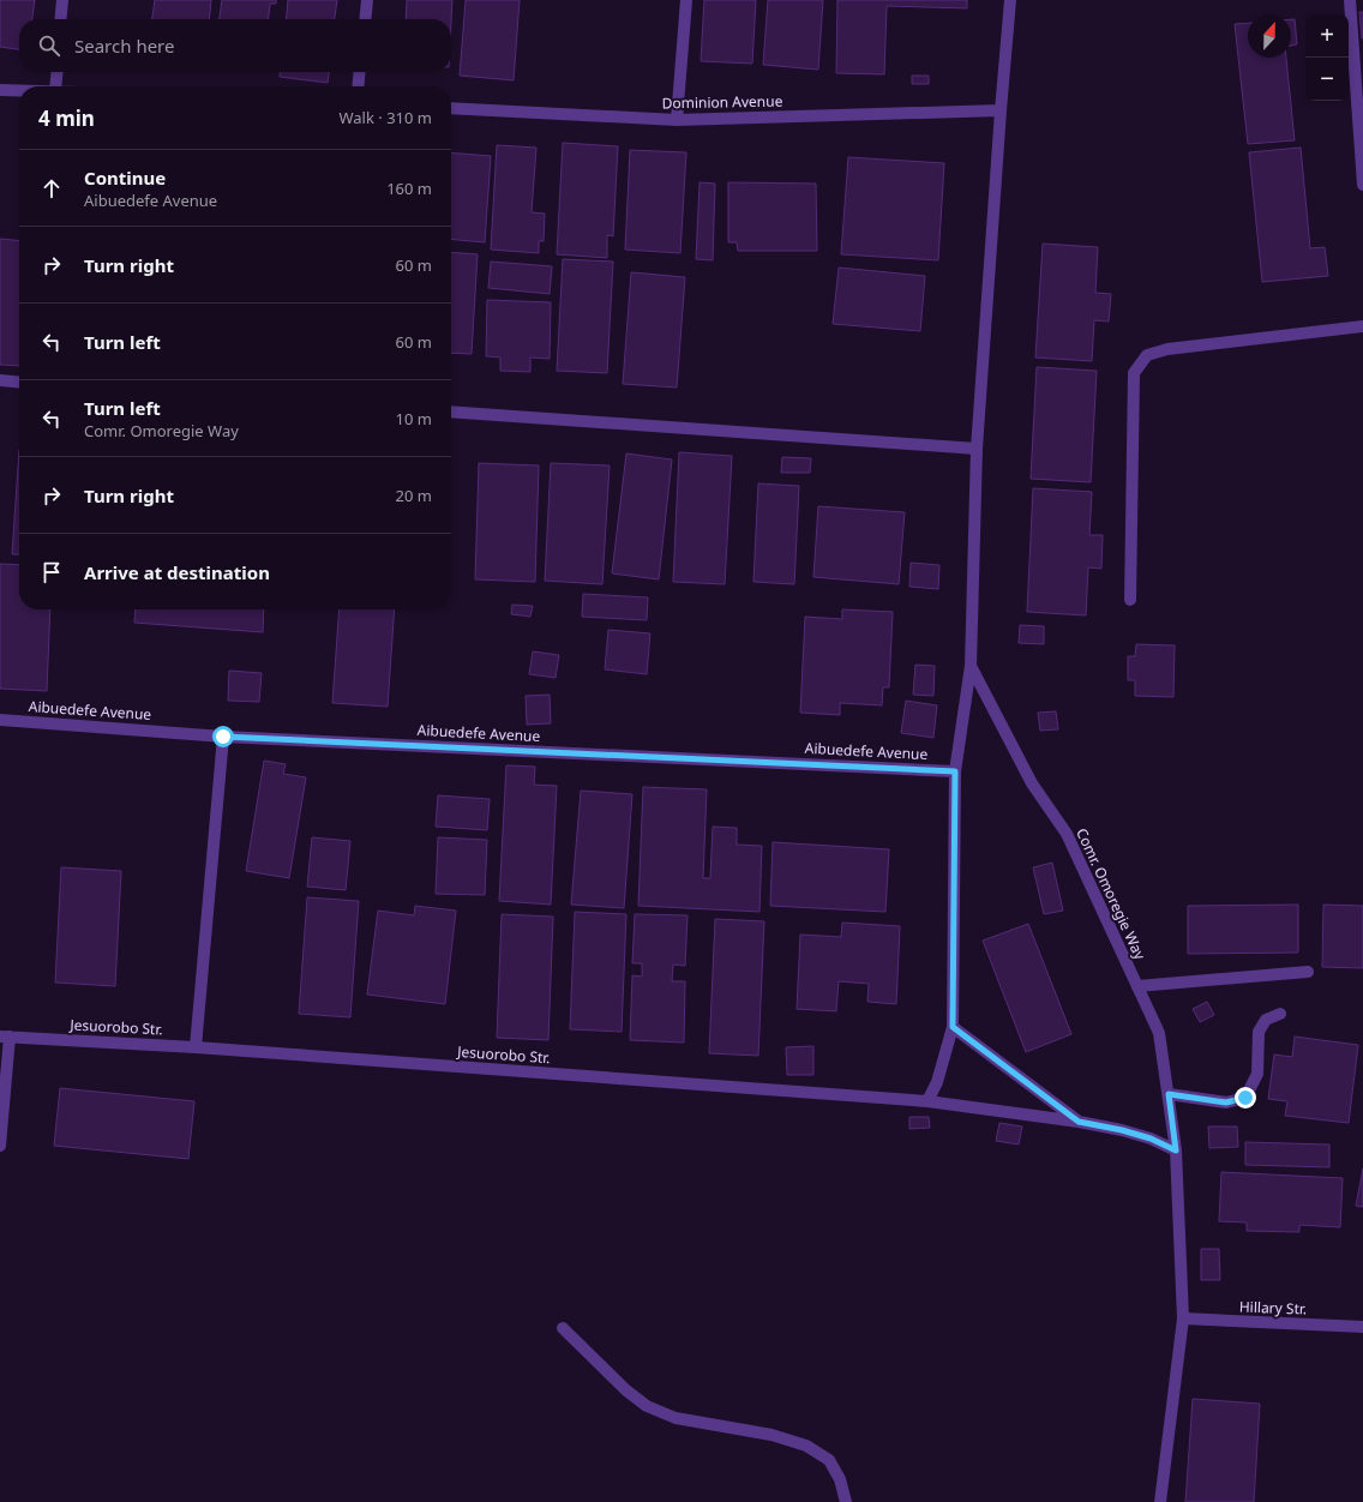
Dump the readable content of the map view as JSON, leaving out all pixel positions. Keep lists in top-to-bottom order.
{
  "streets": {
    "street": [
      "Dominion Avenue",
      "Aibuedefe Avenue",
      "Comr. Omoregie Way",
      "Jesuorobo Str.",
      "Hillary Str."
    ]
  },
  "crossings": [
    ["Comr. Omoregie Way", "Jesuorobo Str."],
    ["Comr. Omoregie Way", "Hillary Str."]
  ],
  "north": "top",
  "page": {
    "map_buttons": ["+", "−"],
    "search": "Search here",
    "heading": ["4 min", "Walk · 310 m"],
    "list": [
      ["Continue", "Aibuedefe Avenue", "160 m"],
      ["Turn right", "60 m"],
      ["Turn left", "60 m"],
      ["Turn left", "Comr. Omoregie Way", "10 m"],
      ["Turn right", "20 m"],
      "Arrive at destination"
    ]
  }
}
